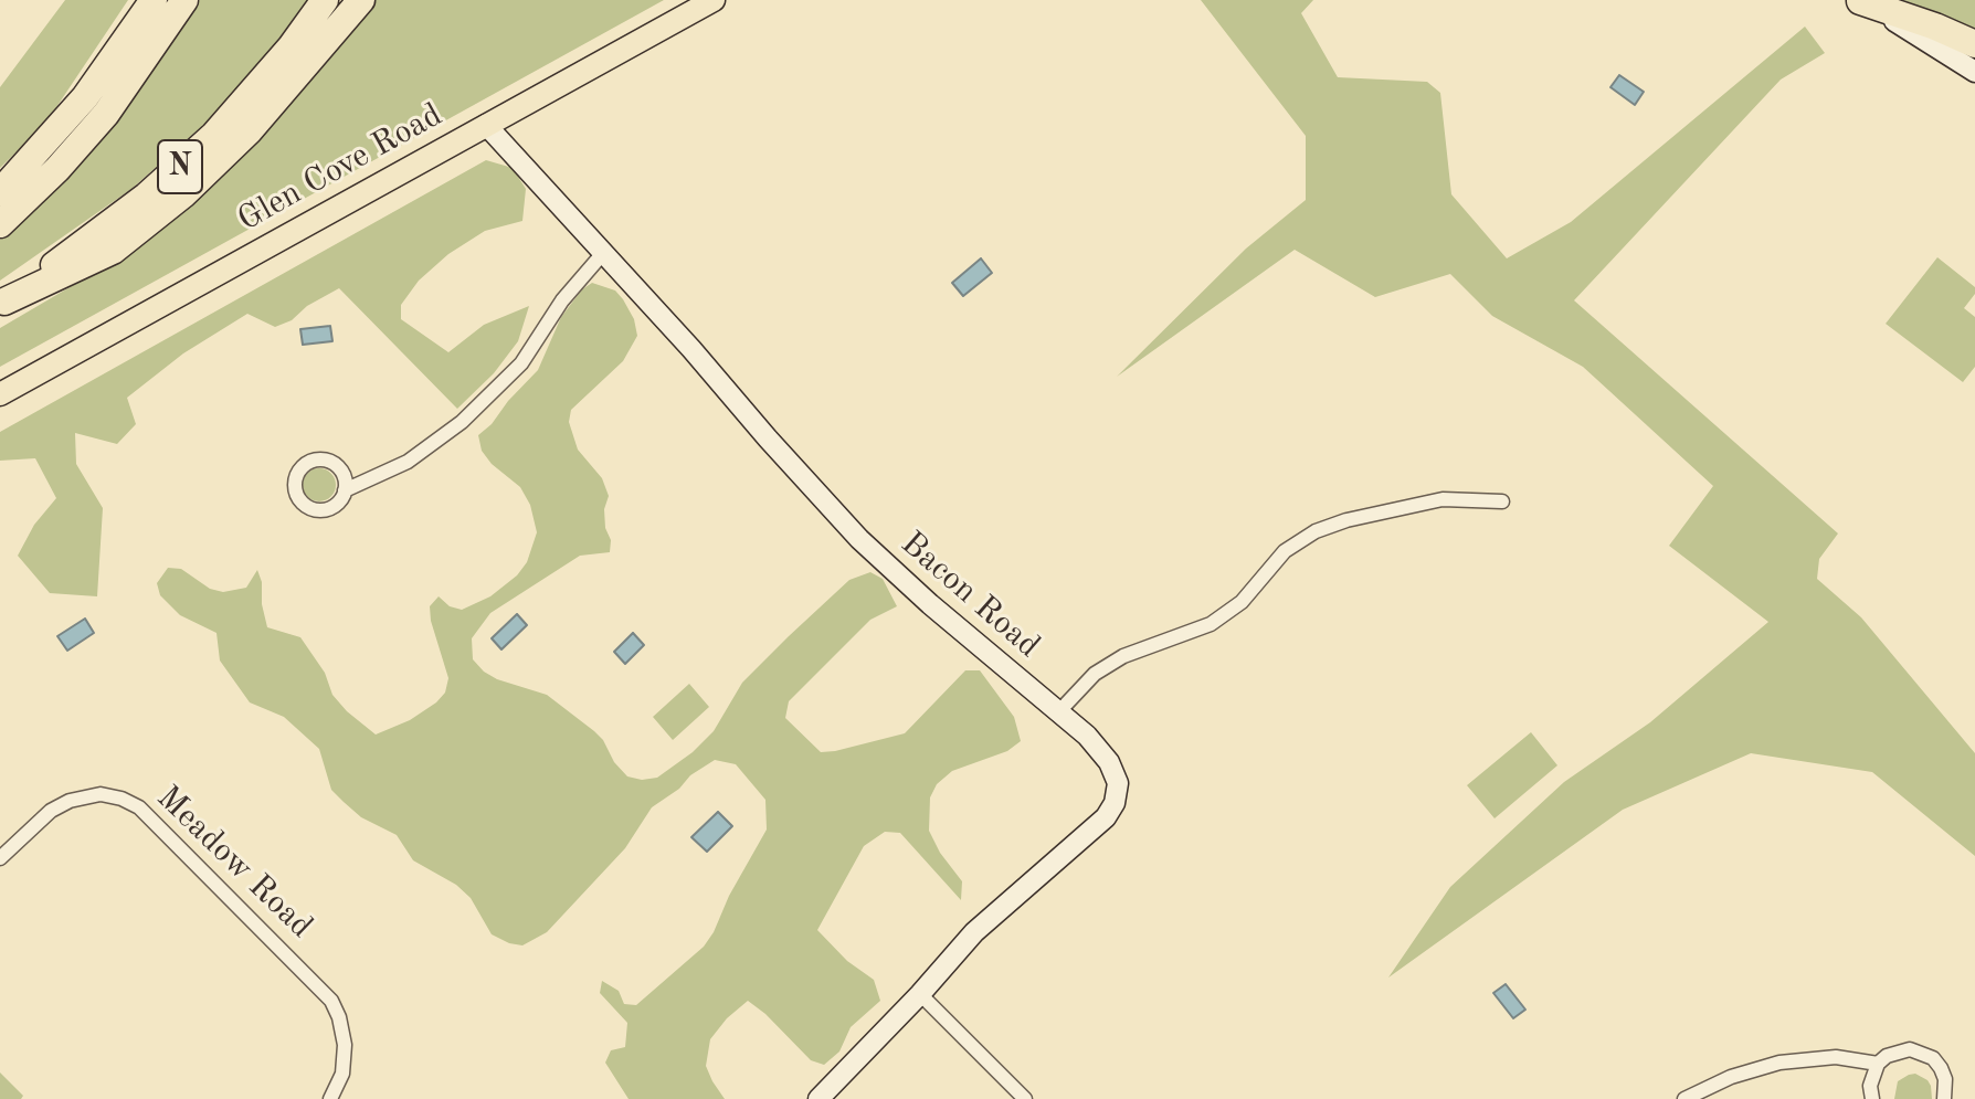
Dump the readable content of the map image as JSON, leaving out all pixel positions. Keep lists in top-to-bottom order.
{
  "streets": {
    "highway": ["N"],
    "main road": ["Glen Cove Road"],
    "street": ["Bacon Road", "Meadow Road"]
  },
  "crossings": [
    ["Glen Cove Road", "Bacon Road"]
  ]
}
